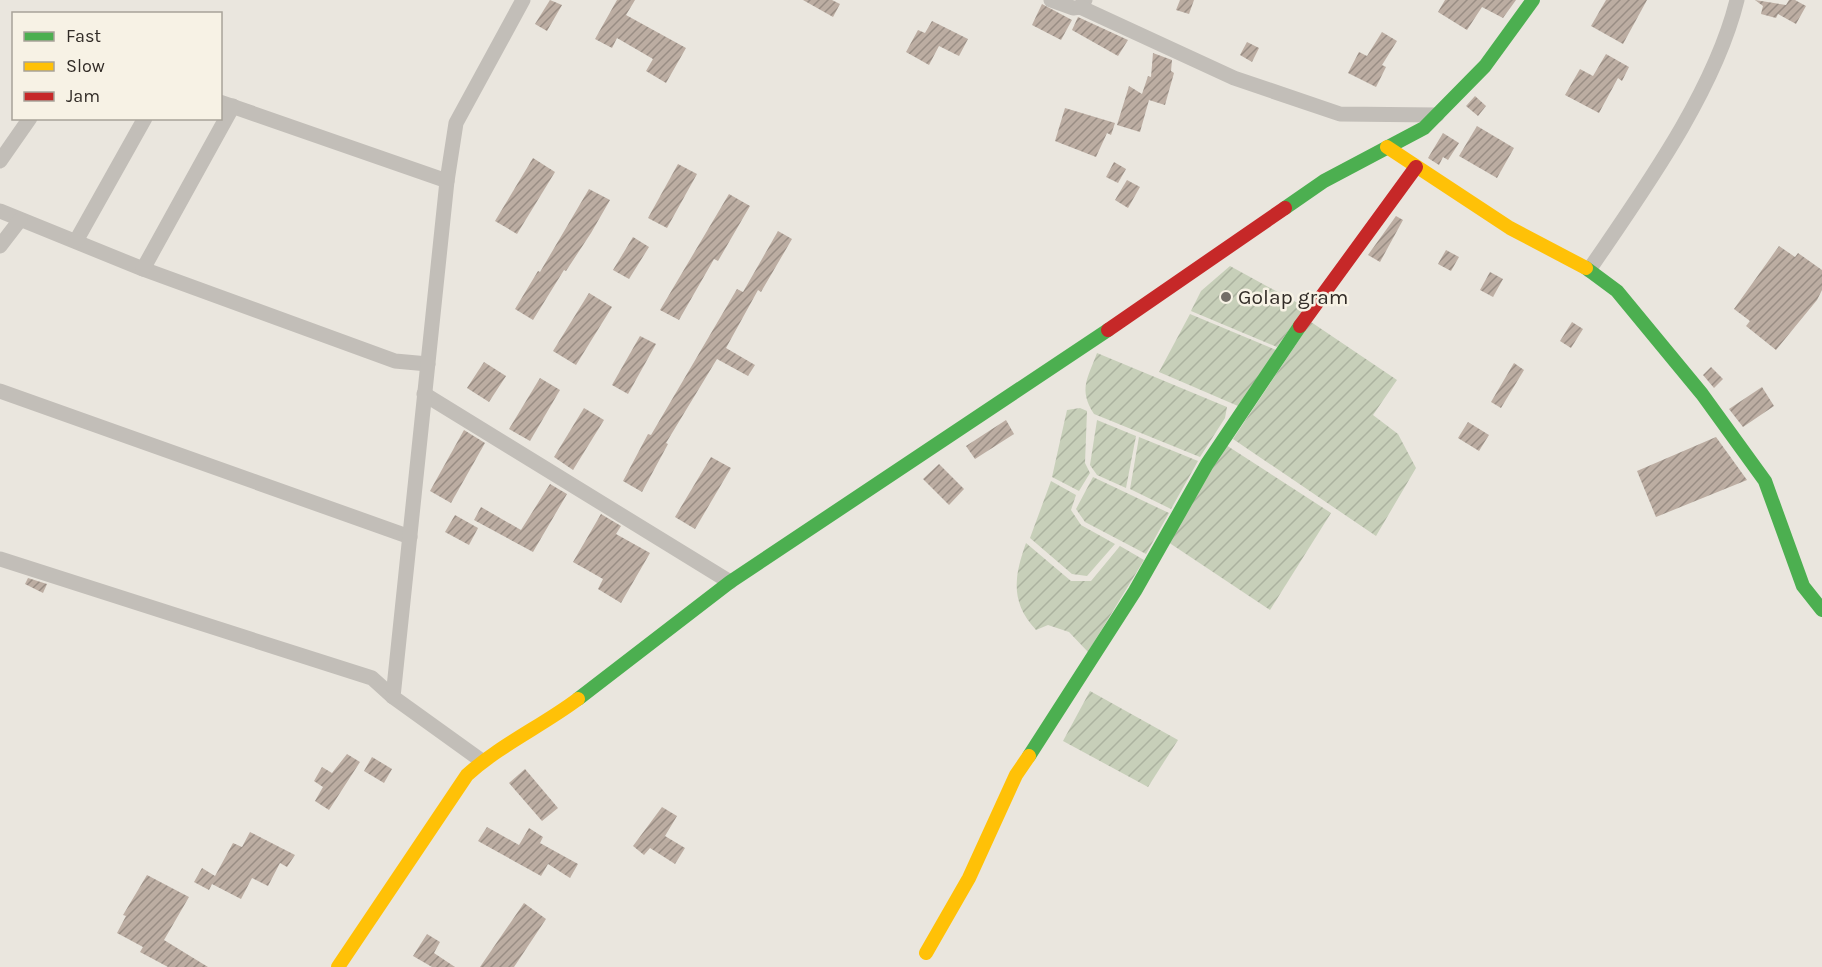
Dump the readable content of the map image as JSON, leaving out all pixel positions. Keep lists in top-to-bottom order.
{
  "places": ["Golap gram"],
  "legend": ["Fast", "Slow", "Jam"]
}
